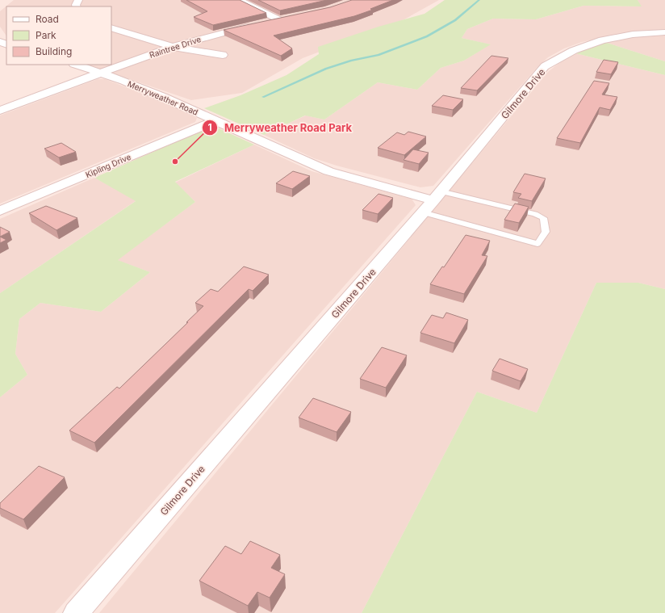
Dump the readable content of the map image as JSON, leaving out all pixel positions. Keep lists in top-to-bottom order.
{
  "streets": {
    "street": [
      "Raintree Drive",
      "Gilmore Drive",
      "Merryweather Road",
      "Kipling Drive"
    ]
  },
  "crossings": [
    ["Raintree Drive", "Merryweather Road"],
    ["Gilmore Drive", "Merryweather Road"],
    ["Merryweather Road", "Kipling Drive"]
  ],
  "places": ["Merryweather Road Park"],
  "legend": ["Road", "Park", "Building"]
}
